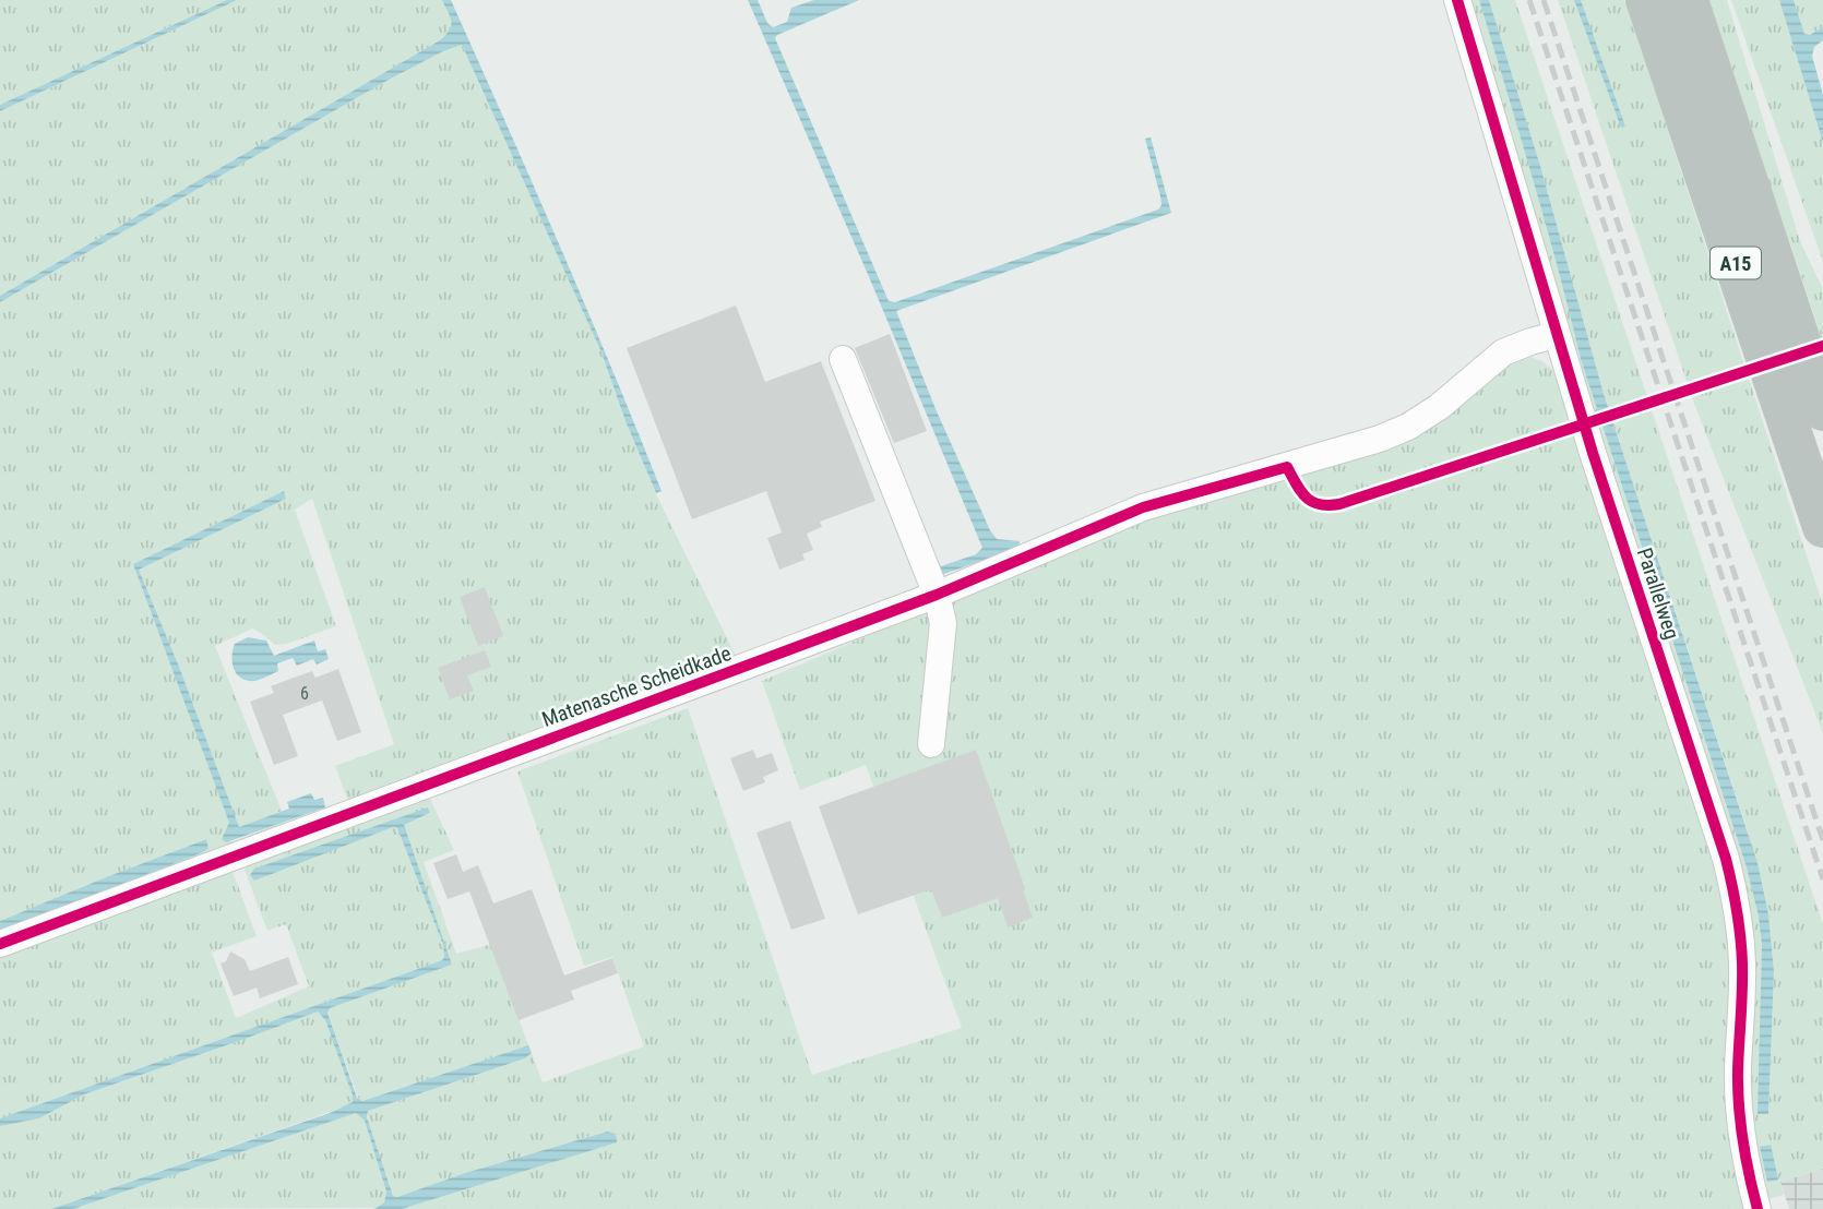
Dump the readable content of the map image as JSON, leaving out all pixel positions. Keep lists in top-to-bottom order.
{
  "streets": {
    "highway": ["A15"],
    "street": ["Parallelweg", "Matenasche Scheidkade"]
  },
  "crossings": [
    ["Parallelweg", "Matenasche Scheidkade"]
  ],
  "house_numbers": ["6"]
}
